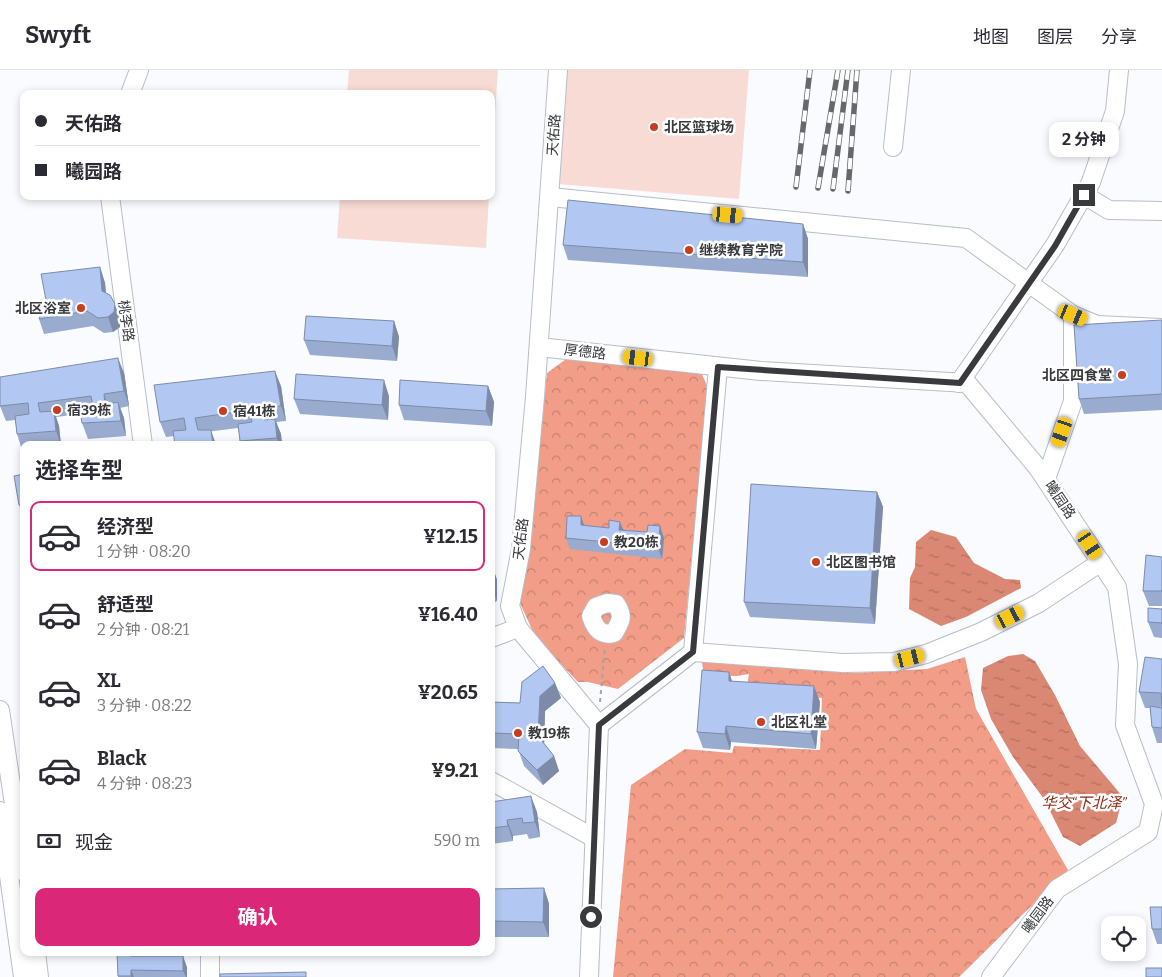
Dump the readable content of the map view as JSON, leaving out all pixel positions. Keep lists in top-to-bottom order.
{
  "streets": {
    "street": [
      "天佑路",
      "桃李路",
      "厚德路",
      "曦园路"
    ]
  },
  "crossings": [
    ["天佑路", "厚德路"],
    ["厚德路", "曦园路"]
  ],
  "water": ["华交“下北泽”"],
  "places": [
    "北区篮球场",
    "继续教育学院",
    "北区浴室",
    "北区四食堂",
    "宿39栋",
    "宿41栋",
    "教20栋",
    "北区图书馆",
    "北区礼堂",
    "教19栋"
  ],
  "page": {
    "header": "Swyft",
    "nav": ["地图", "图层", "分享"],
    "banner": ["天佑路", "曦园路"],
    "bubble": "2 分钟",
    "heading": "选择车型",
    "list": [
      {
        "name": "经济型",
        "note": "1 分钟 · 08:20",
        "value": "¥12.15"
      },
      {
        "name": "舒适型",
        "note": "2 分钟 · 08:21",
        "value": "¥16.40"
      },
      {
        "name": "XL",
        "note": "3 分钟 · 08:22",
        "value": "¥20.65"
      },
      {
        "name": "Black",
        "note": "4 分钟 · 08:23",
        "value": "¥9.21"
      }
    ],
    "pay": ["现金", "590 m"],
    "buttons": "确认"
  }
}
